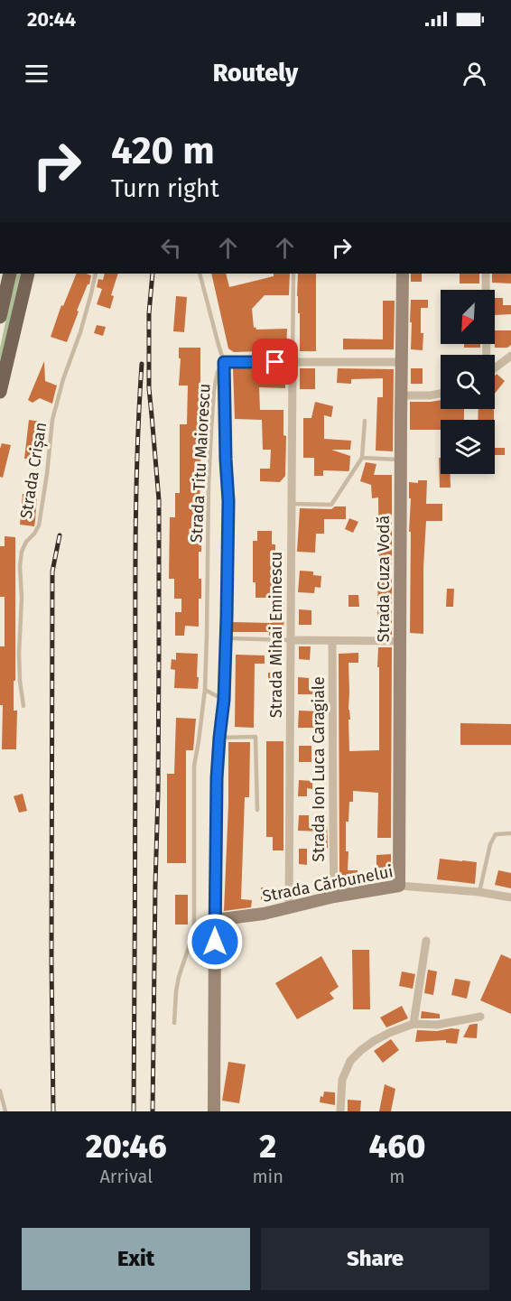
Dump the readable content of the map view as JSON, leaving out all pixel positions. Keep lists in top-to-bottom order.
{
  "streets": {
    "main road": ["Strada Cuza Vodă", "Strada Cărbunelui"],
    "street": ["Strada Mihai Eminescu", "Strada Ion Luca Caragiale"],
    "lane": ["Strada Titu Maiorescu", "Strada Crișan"]
  },
  "crossings": [
    ["Strada Titu Maiorescu", "Strada Cărbunelui"],
    ["Strada Cuza Vodă", "Strada Cărbunelui"],
    ["Strada Mihai Eminescu", "Strada Cărbunelui"],
    ["Strada Ion Luca Caragiale", "Strada Cărbunelui"]
  ],
  "north": "bottom left",
  "page": {
    "status": "20:44",
    "header": "Routely",
    "turn": ["420 m", "Turn right"],
    "eta": [
      "20:46",
      "Arrival",
      "2",
      "min",
      "460",
      "m"
    ],
    "buttons": ["Exit", "Share"]
  }
}
